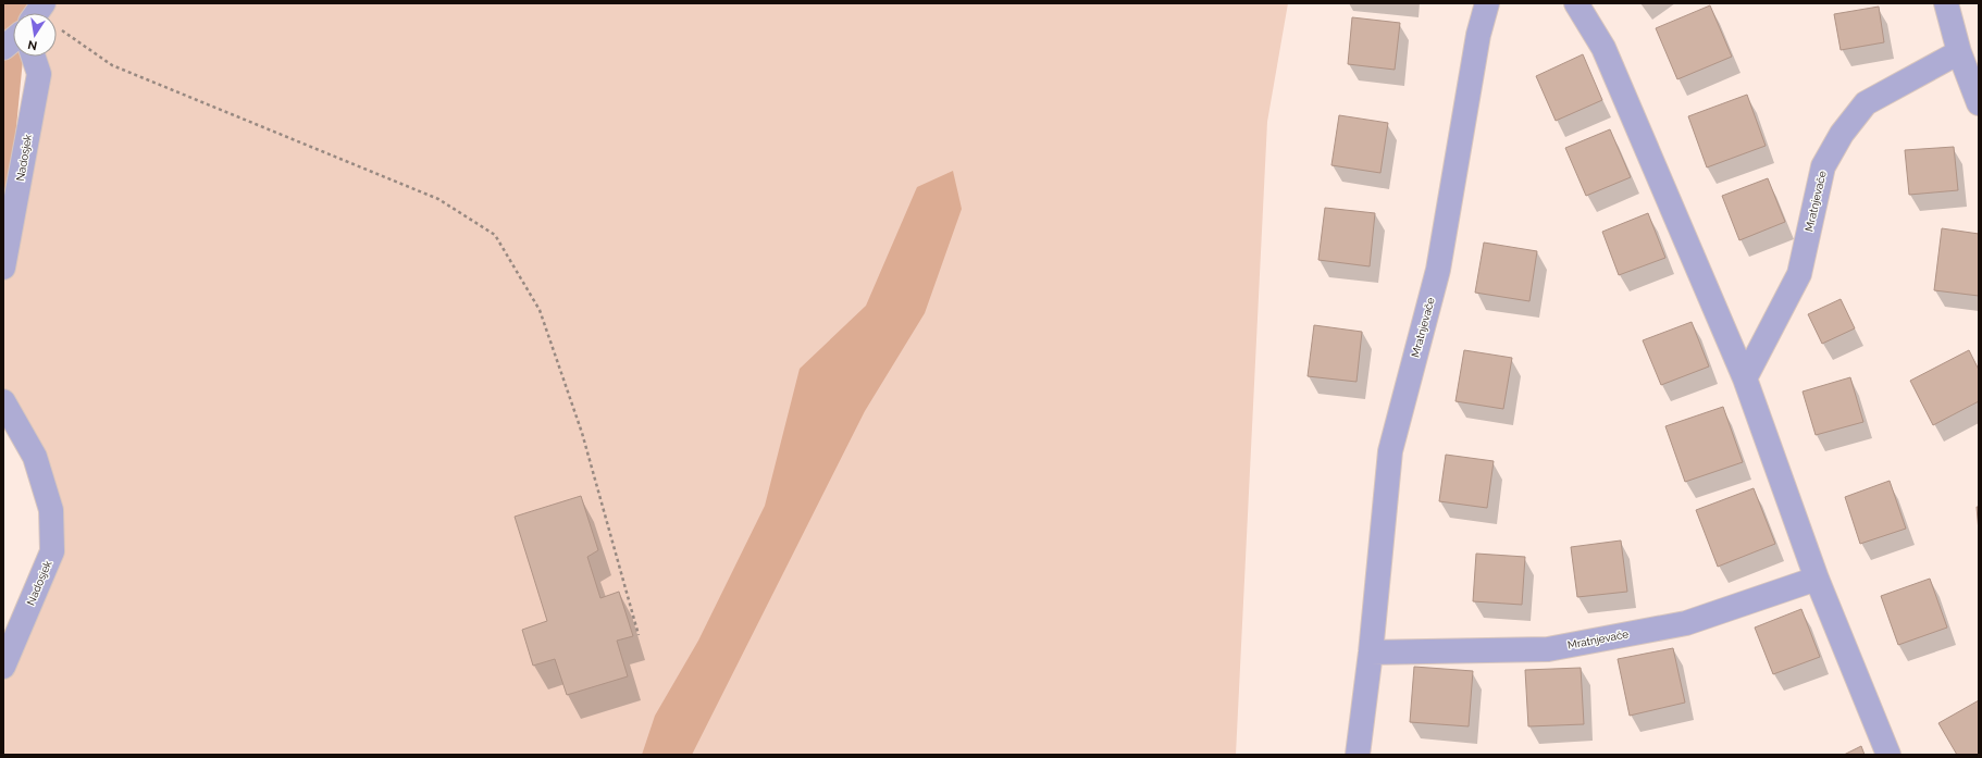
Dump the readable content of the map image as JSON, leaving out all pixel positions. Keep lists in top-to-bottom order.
{
  "streets": {
    "street": ["Nadosjek", "Mratnjevače"]
  },
  "north": "bottom"
}
